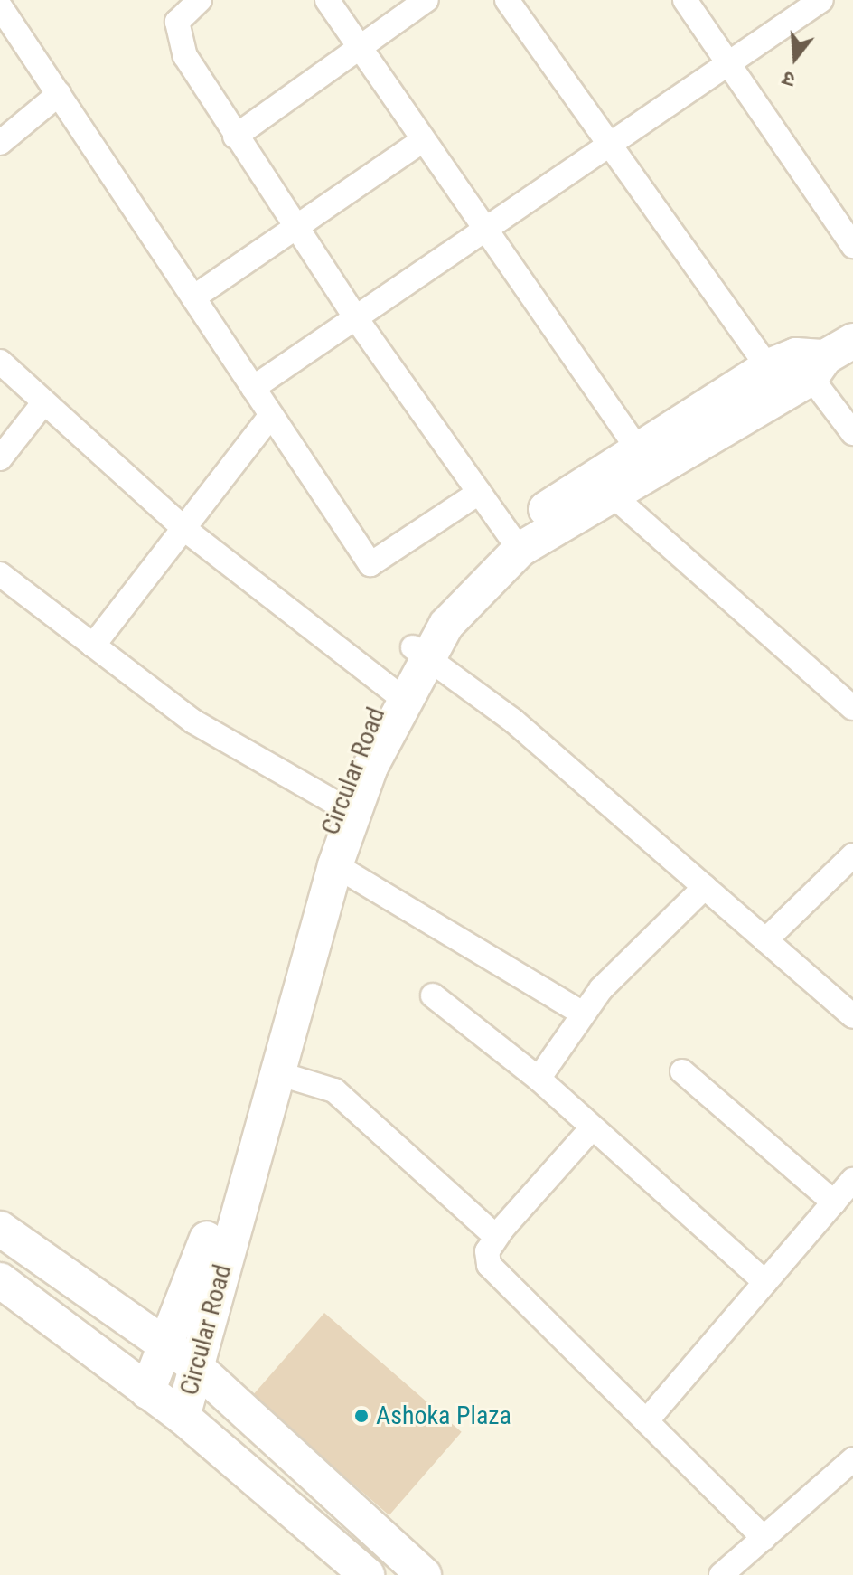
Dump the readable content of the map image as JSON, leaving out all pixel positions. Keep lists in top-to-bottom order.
{
  "streets": {
    "main road": ["Circular Road"]
  },
  "places": ["Ashoka Plaza"],
  "north": "bottom"
}
